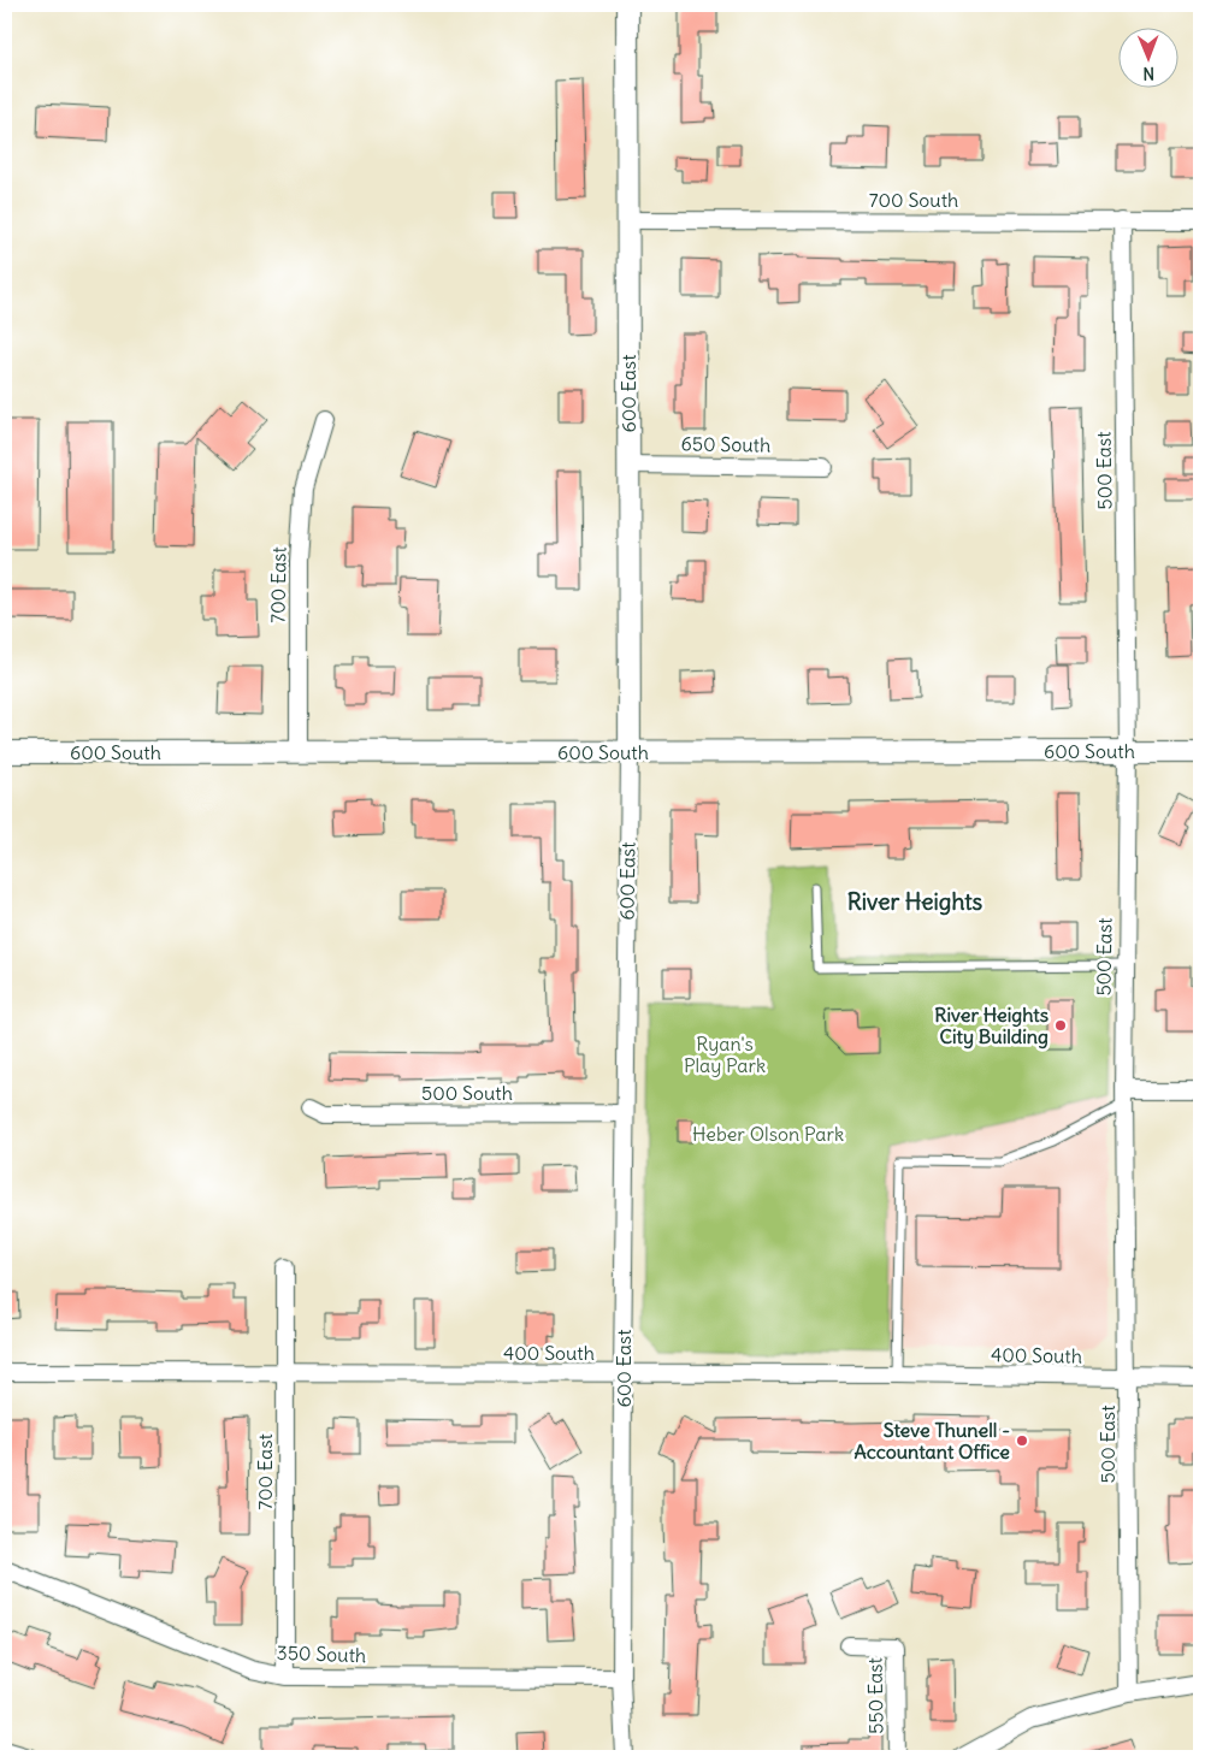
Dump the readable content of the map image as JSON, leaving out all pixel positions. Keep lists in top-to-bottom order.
{
  "streets": {
    "street": [
      "700 South",
      "600 East",
      "650 South",
      "500 East",
      "700 East",
      "600 South",
      "500 South",
      "400 South",
      "350 South",
      "550 East"
    ]
  },
  "crossings": [
    ["700 South", "600 East"],
    ["700 South", "500 East"],
    ["600 East", "650 South"],
    ["600 East", "600 South"],
    ["600 East", "500 South"],
    ["600 East", "400 South"],
    ["600 East", "350 South"],
    ["500 East", "600 South"],
    ["500 East", "400 South"],
    ["700 East", "600 South"],
    ["700 East", "400 South"],
    ["700 East", "350 South"]
  ],
  "districts": ["River Heights"],
  "parks": ["Ryan's Play Park", "Heber Olson Park"],
  "places": ["River Heights City Building", "Steve Thunell - Accountant Office"],
  "north": "bottom"
}
